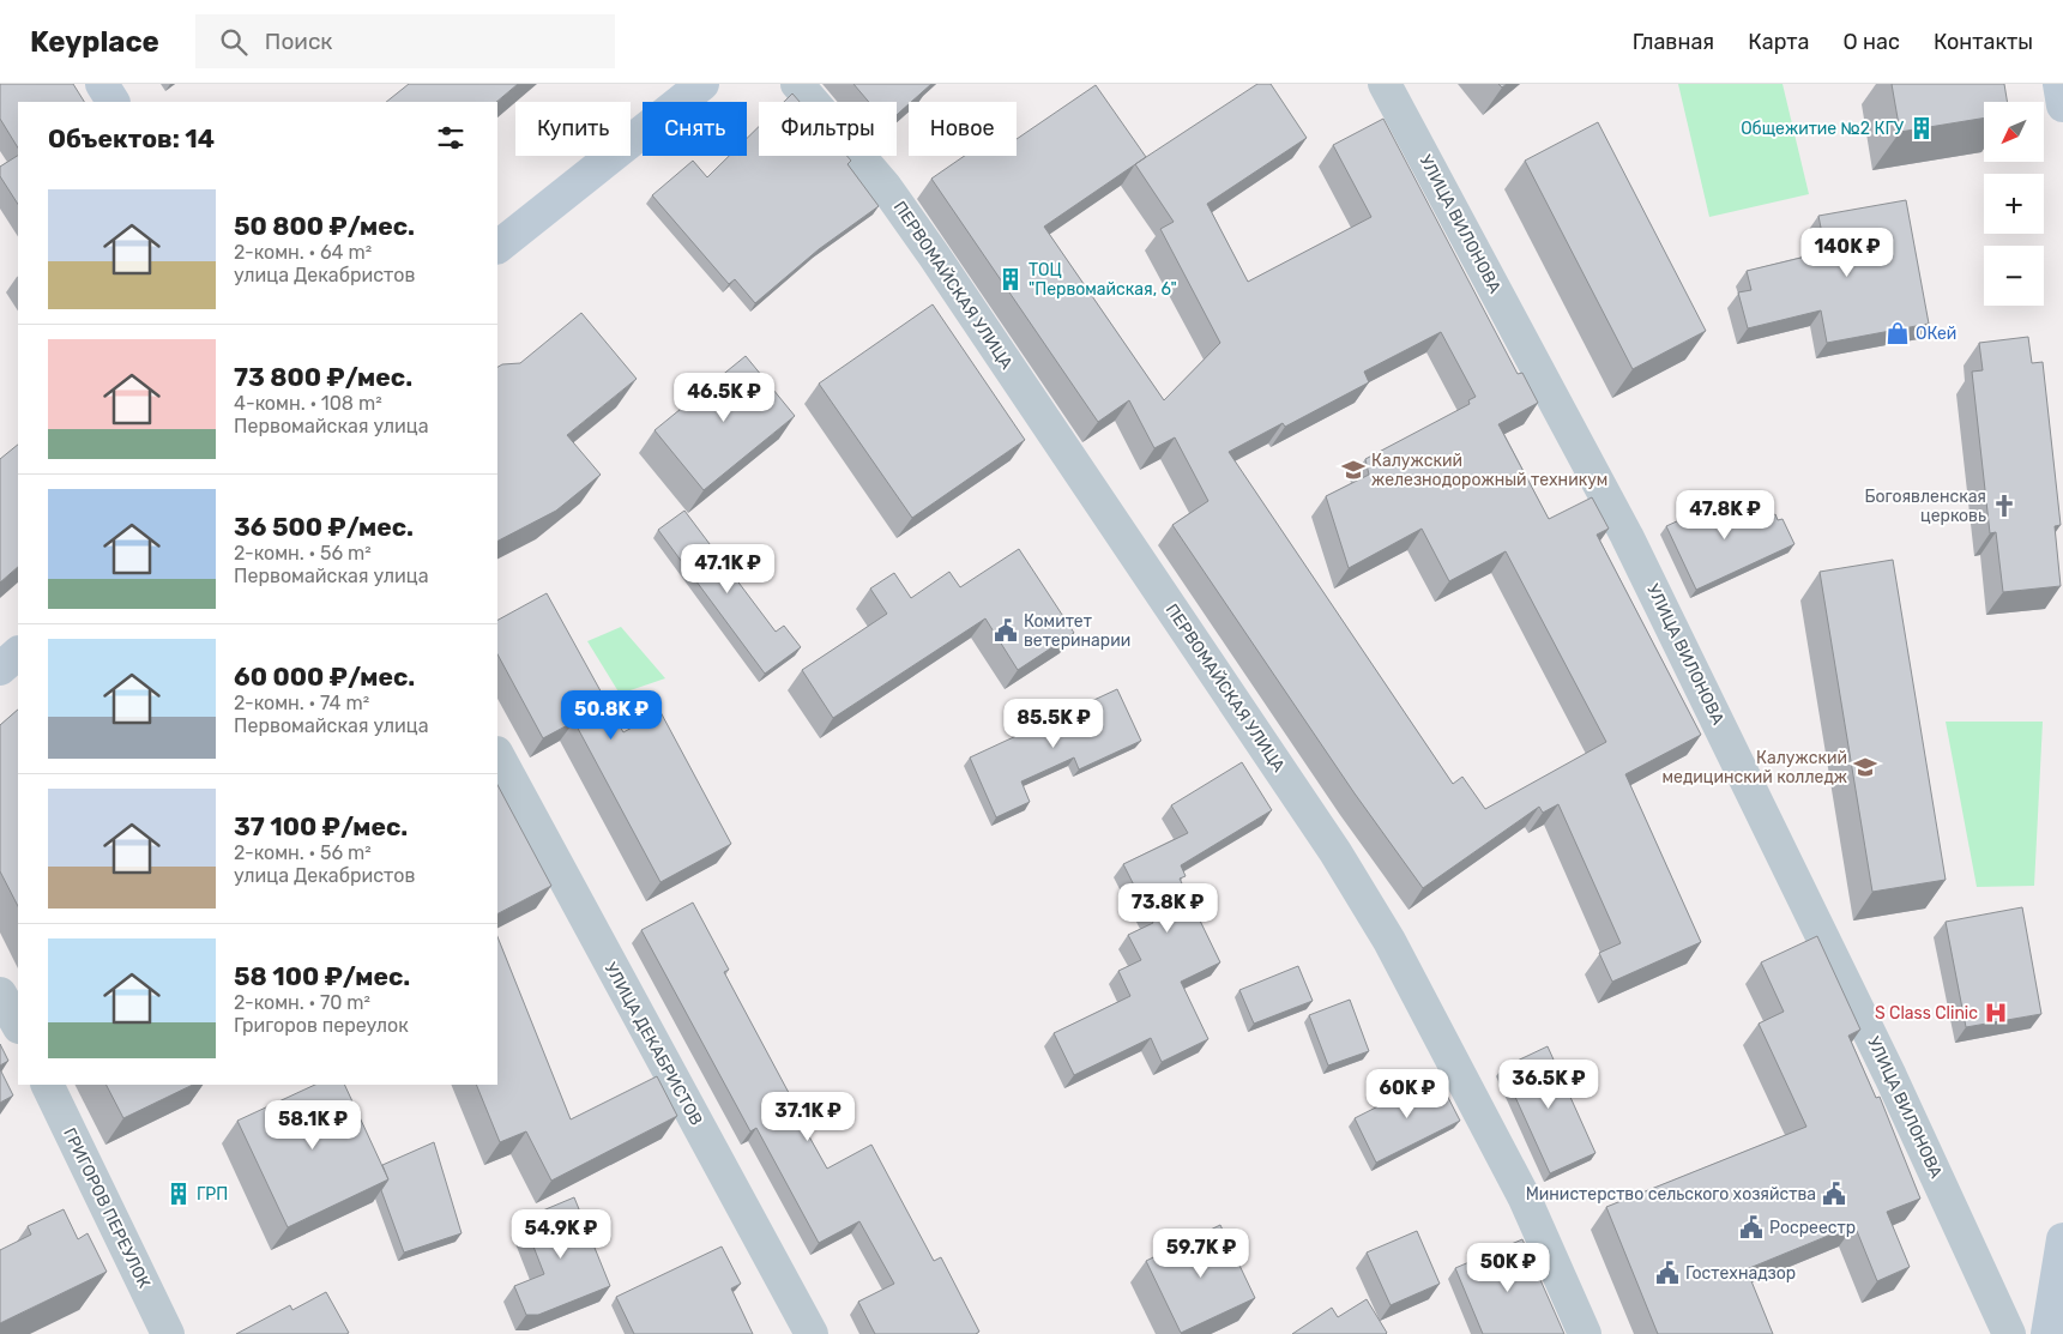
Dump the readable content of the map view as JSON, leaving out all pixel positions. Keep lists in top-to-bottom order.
{
  "streets": {
    "street": [
      "УЛИЦА ВИЛОНОВА",
      "ПЕРВОМАЙСКАЯ УЛИЦА",
      "УЛИЦА ДЕКАБРИСТОВ",
      "ГРИГОРОВ ПЕРЕУЛОК"
    ]
  },
  "places": {
    "building": ["Общежитие №2 КГУ", "ТОЦ \"Первомайская, 6\"", "ГРП"],
    "shop": ["ОКей"],
    "school or university": ["Калужский железнодорожный техникум", "Калужский медицинский колледж"],
    "church": ["Богоявленская церковь"],
    "public building": [
      "Комитет ветеринарии",
      "Министерство сельского хозяйства",
      "Росреестр",
      "Гостехнадзор"
    ],
    "hospital": ["S Class Clinic"]
  },
  "north": "bottom left",
  "page": {
    "header": "Keyplace",
    "search": "Поиск",
    "nav": [
      "Главная",
      "Карта",
      "О нас",
      "Контакты"
    ],
    "map_buttons": ["+", "−"],
    "chip": [
      "Купить",
      "Снять",
      "Фильтры",
      "Новое"
    ],
    "heading": "Объектов: 14",
    "list": [
      {
        "name": "50 800 ₽/мес.",
        "note": "2-комн. · 64 m² · улица Декабристов"
      },
      {
        "name": "73 800 ₽/мес.",
        "note": "4-комн. · 108 m² · Первомайская улица"
      },
      {
        "name": "36 500 ₽/мес.",
        "note": "2-комн. · 56 m² · Первомайская улица"
      },
      {
        "name": "60 000 ₽/мес.",
        "note": "2-комн. · 74 m² · Первомайская улица"
      },
      {
        "name": "37 100 ₽/мес.",
        "note": "2-комн. · 56 m² · улица Декабристов"
      },
      {
        "name": "58 100 ₽/мес.",
        "note": "2-комн. · 70 m² · Григоров переулок"
      }
    ],
    "price": [
      "140K ₽",
      "46.5K ₽",
      "47.8K ₽",
      "47.1K ₽",
      "50.8K ₽",
      "85.5K ₽",
      "73.8K ₽",
      "36.5K ₽",
      "60K ₽",
      "37.1K ₽",
      "58.1K ₽",
      "54.9K ₽",
      "59.7K ₽",
      "50K ₽"
    ]
  }
}
